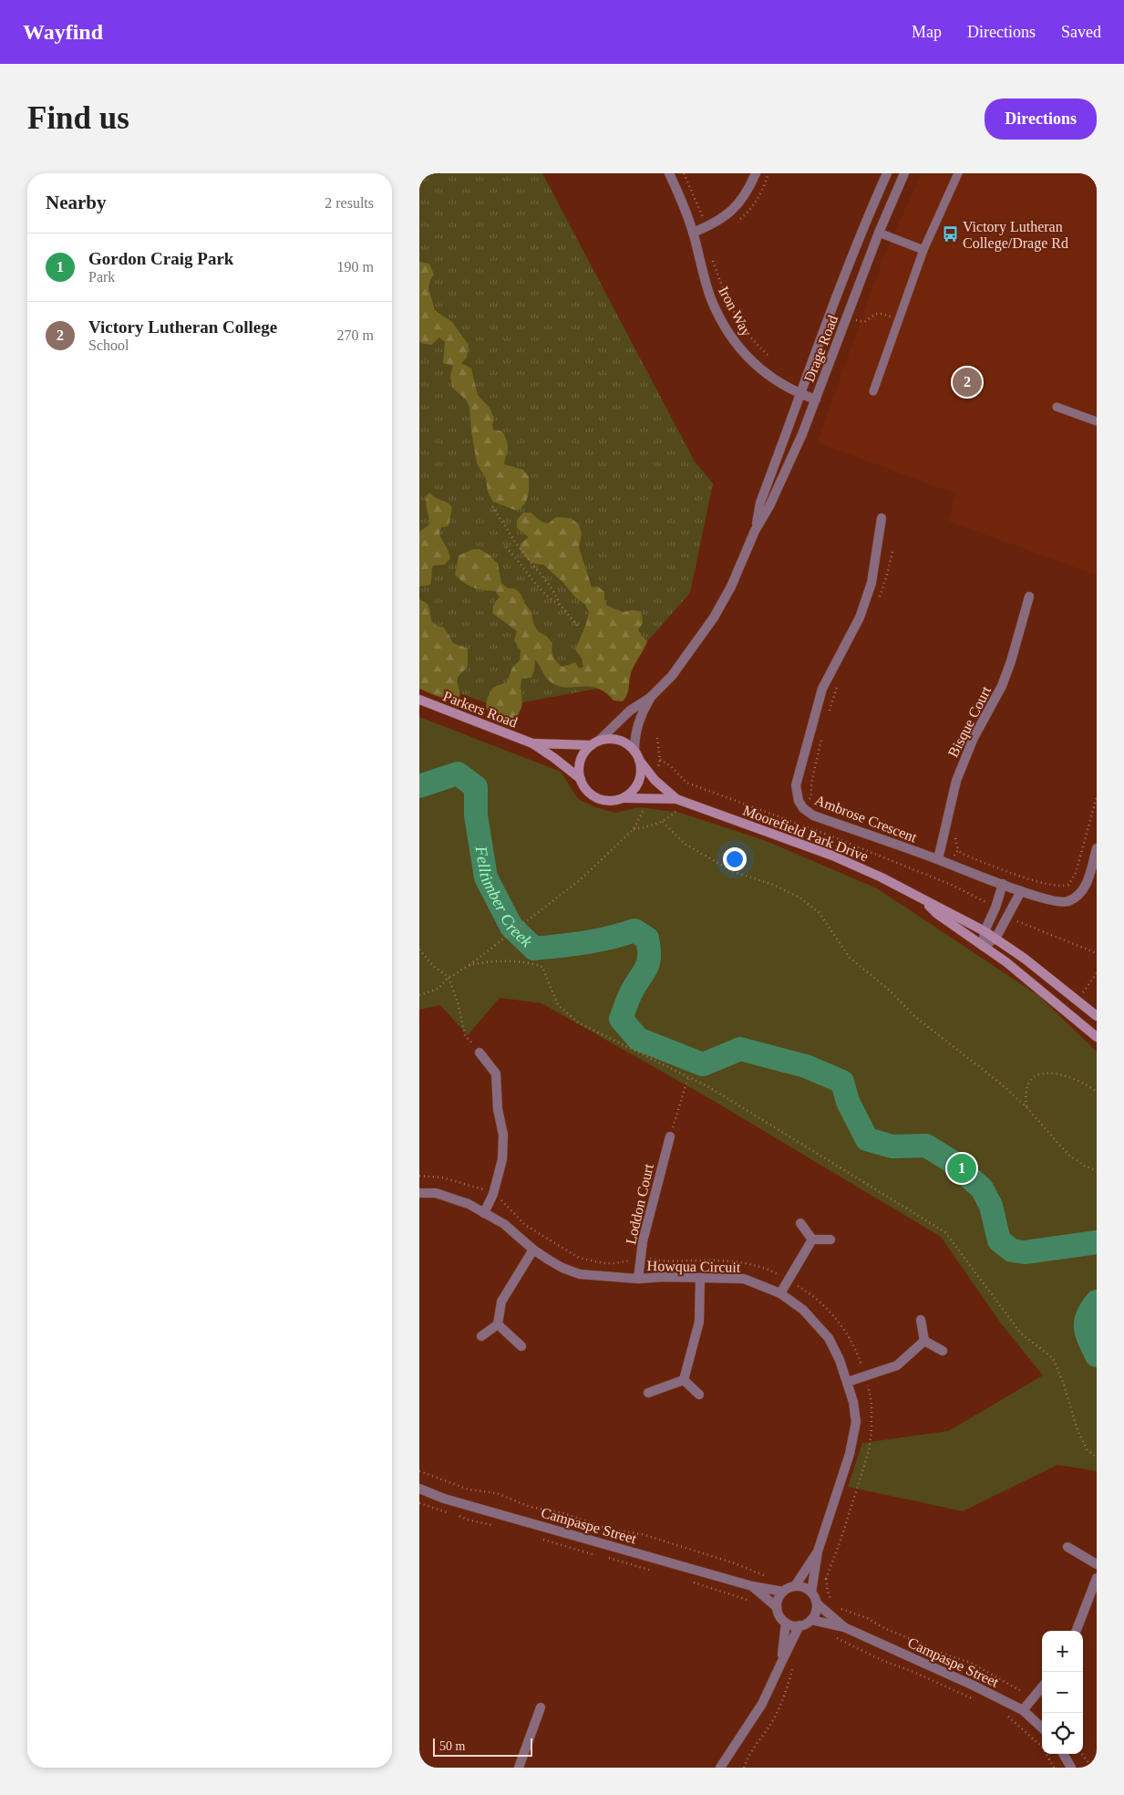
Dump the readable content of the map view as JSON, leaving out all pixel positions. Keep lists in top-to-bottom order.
{
  "streets": {
    "main road": ["Parkers Road", "Moorefield Park Drive"],
    "street": [
      "Iron Way",
      "Drage Road",
      "Bisque Court",
      "Ambrose Crescent",
      "Loddon Court",
      "Howqua Circuit",
      "Campaspe Street"
    ]
  },
  "crossings": [
    ["Iron Way", "Drage Road"],
    ["Drage Road", "Parkers Road"],
    ["Bisque Court", "Ambrose Crescent"],
    ["Loddon Court", "Howqua Circuit"],
    ["Howqua Circuit", "Campaspe Street"]
  ],
  "water": ["Felltimber Creek"],
  "places": {
    "bus stop": ["Victory Lutheran College/Drage Rd"]
  },
  "scale_bar": "50 m",
  "page": {
    "header": "Wayfind",
    "nav": ["Map", "Directions", "Saved"],
    "buttons": "Directions",
    "title": "Find us",
    "heading": ["Nearby", "2 results"],
    "list": [
      {
        "mark": "1",
        "name": "Gordon Craig Park",
        "note": "Park",
        "value": "190 m"
      },
      {
        "mark": "2",
        "name": "Victory Lutheran College",
        "note": "School",
        "value": "270 m"
      }
    ],
    "pins": ["2", "1"],
    "map_buttons": ["+", "−"],
    "scale": "50 m"
  }
}
